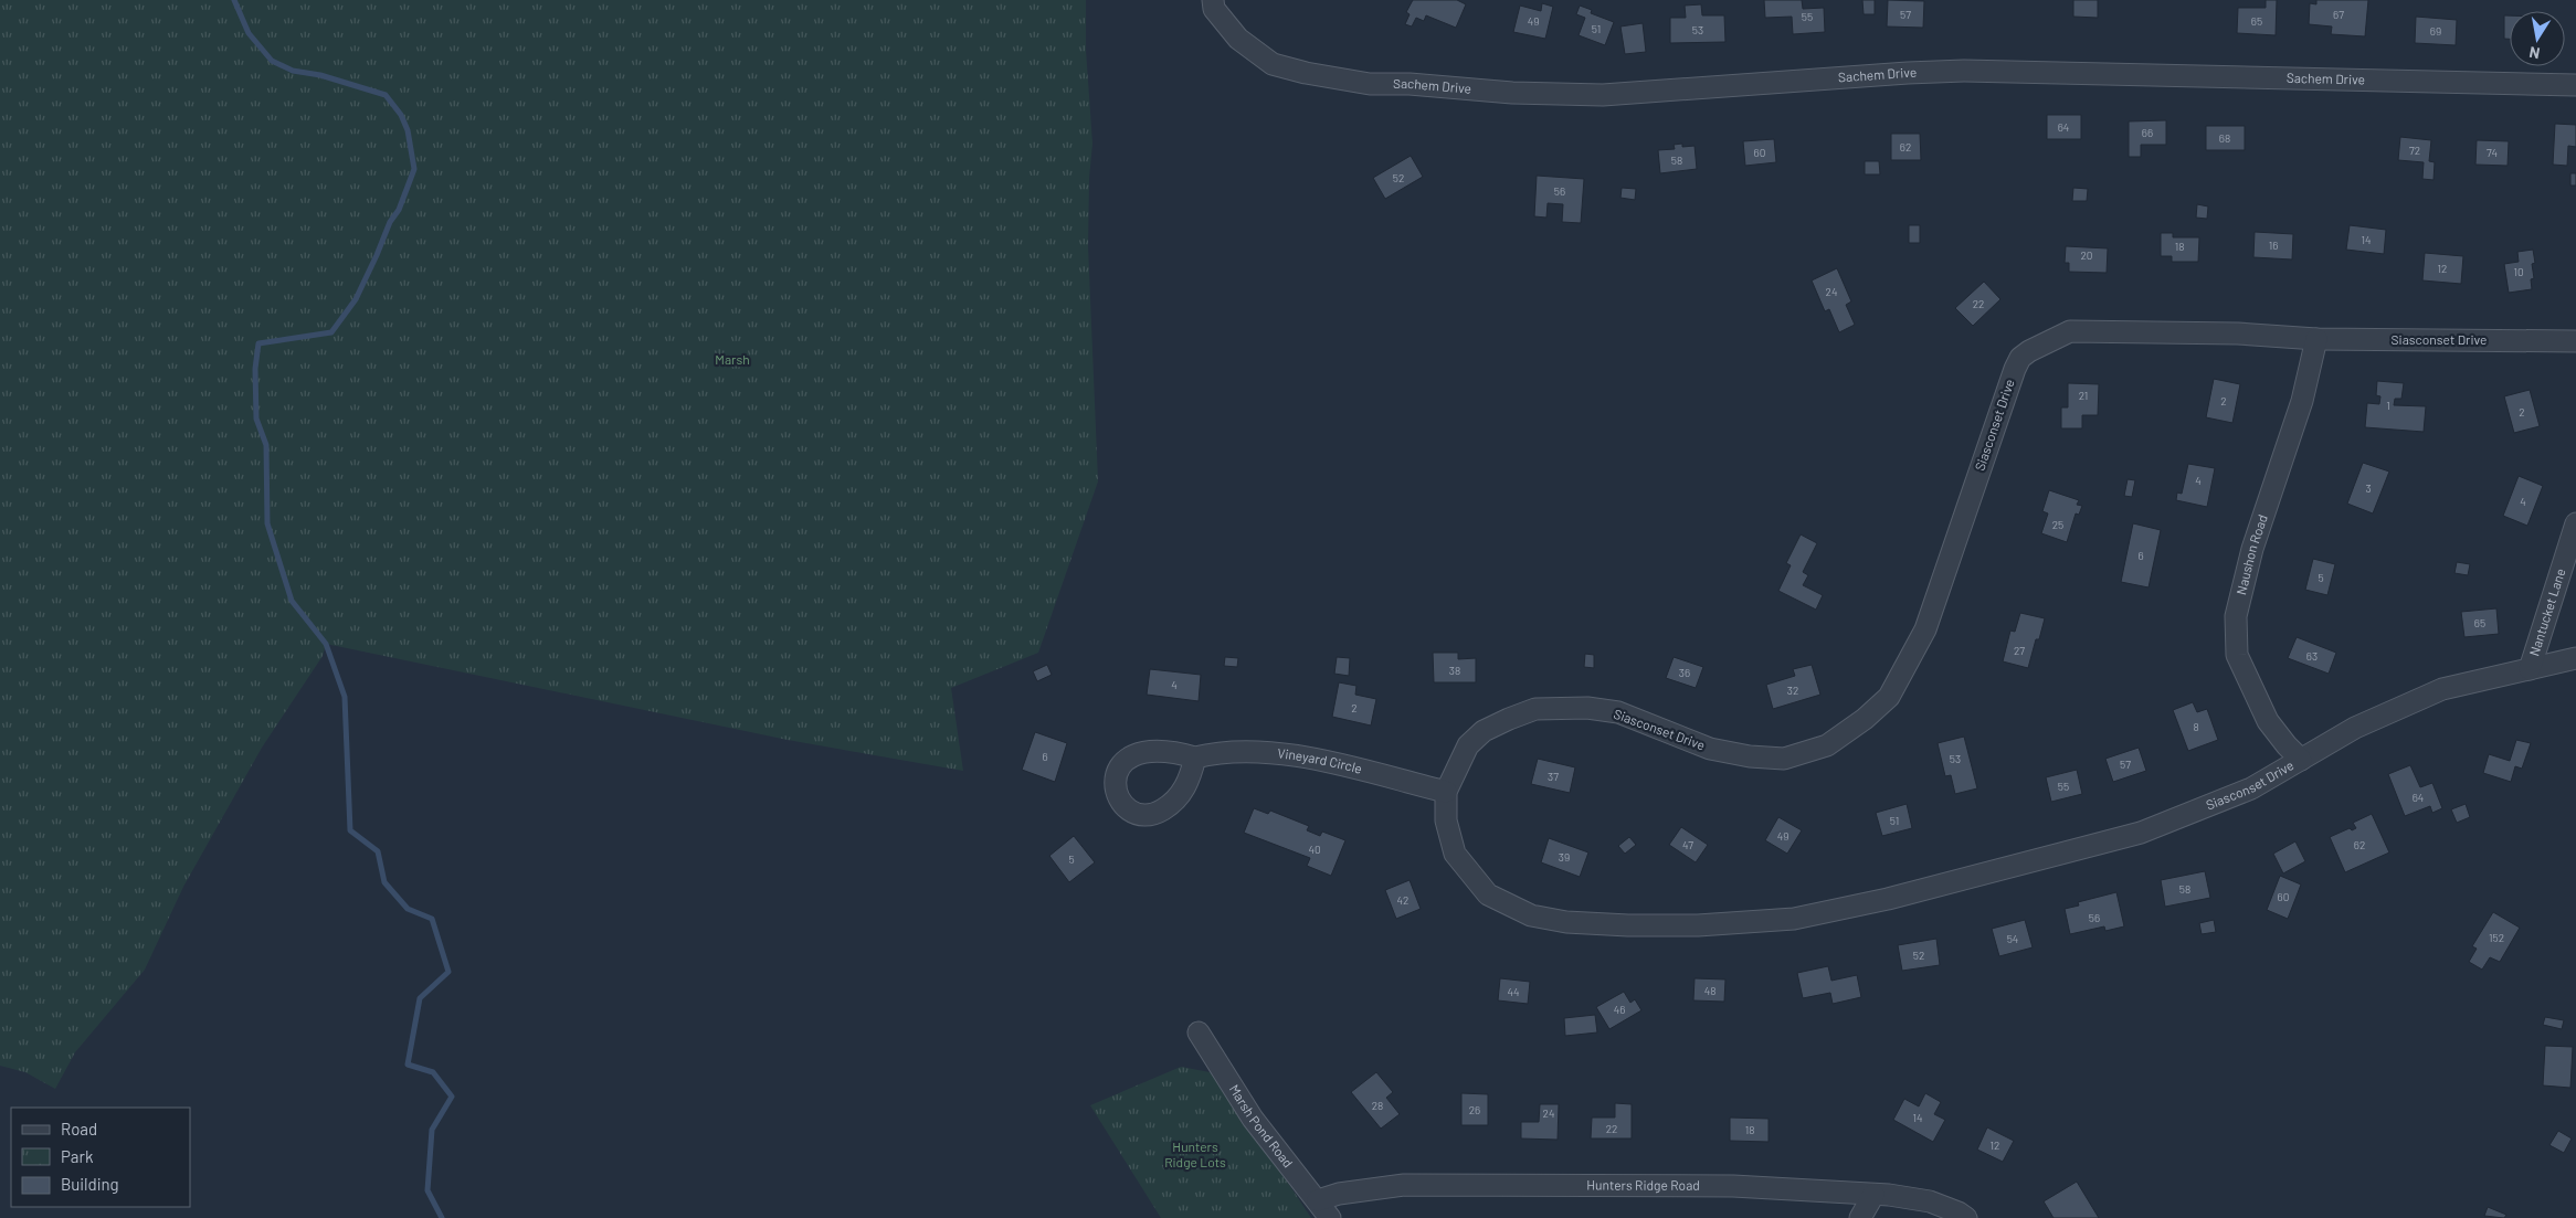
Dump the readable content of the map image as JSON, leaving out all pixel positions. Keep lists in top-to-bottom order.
{
  "streets": {
    "street": [
      "Sachem Drive",
      "Siasconset Drive",
      "Naushon Road",
      "Nantucket Lane",
      "Vineyard Circle",
      "Marsh Pond Road",
      "Hunters Ridge Road"
    ]
  },
  "crossings": [
    ["Siasconset Drive", "Naushon Road"],
    ["Siasconset Drive", "Nantucket Lane"],
    ["Siasconset Drive", "Vineyard Circle"],
    ["Marsh Pond Road", "Hunters Ridge Road"]
  ],
  "parks": ["Marsh", "Hunters Ridge Lots"],
  "house_numbers": [
    "57",
    "67",
    "55",
    "49",
    "65",
    "51",
    "53",
    "69",
    "64",
    "66",
    "68",
    "62",
    "72",
    "60",
    "74",
    "58",
    "52",
    "56",
    "14",
    "16",
    "18",
    "20",
    "12",
    "10",
    "24",
    "22",
    "21",
    "2",
    "1",
    "2",
    "4",
    "3",
    "4",
    "25",
    "6",
    "5",
    "65",
    "27",
    "63",
    "38",
    "36",
    "4",
    "32",
    "2",
    "8",
    "6",
    "53",
    "57",
    "37",
    "55",
    "64",
    "51",
    "49",
    "47",
    "62",
    "40",
    "39",
    "5",
    "58",
    "60",
    "42",
    "56",
    "152",
    "54",
    "52",
    "48",
    "44",
    "46",
    "28",
    "26",
    "24",
    "14",
    "22",
    "18",
    "12"
  ],
  "legend": ["Road", "Park", "Building"],
  "north": "bottom"
}
